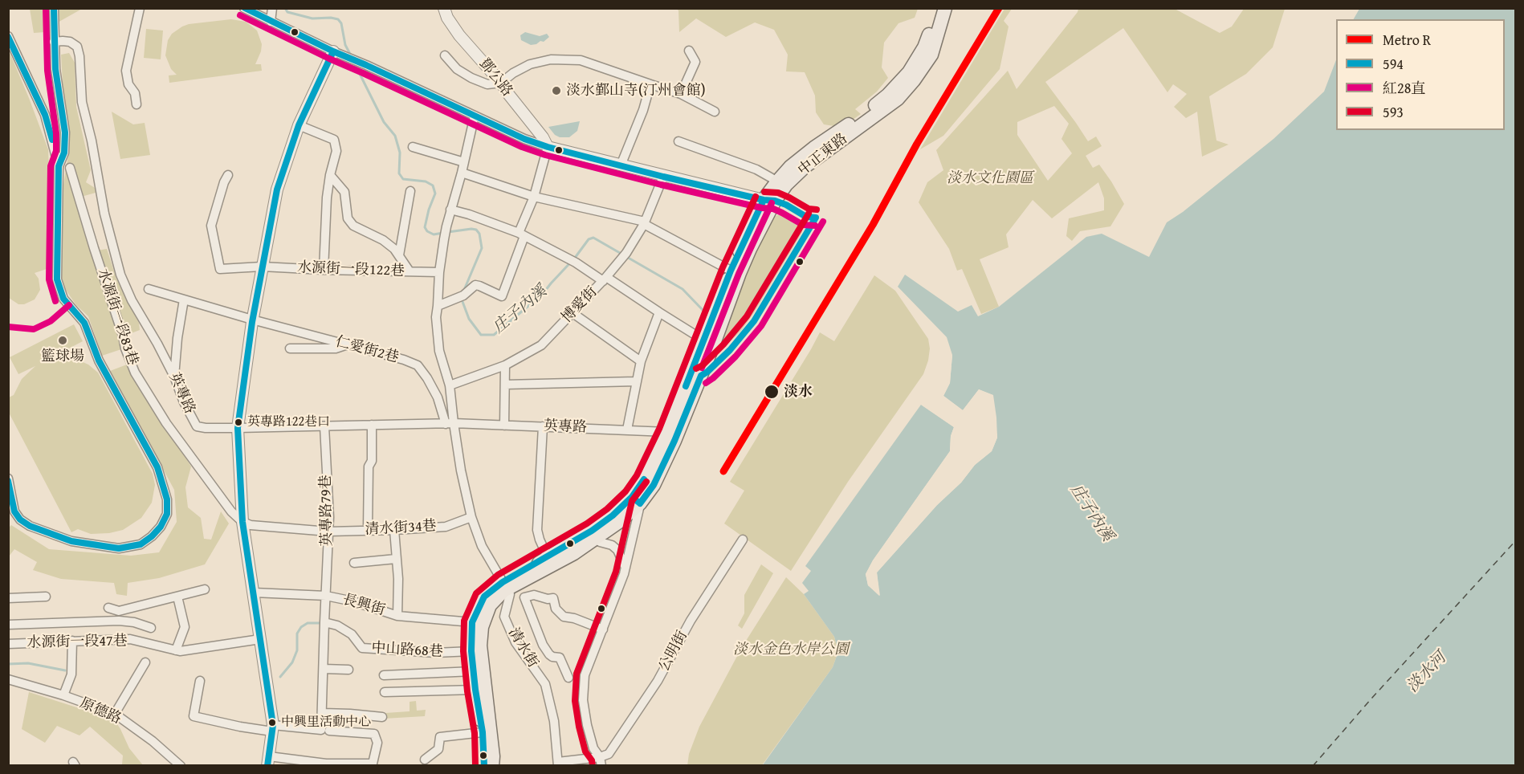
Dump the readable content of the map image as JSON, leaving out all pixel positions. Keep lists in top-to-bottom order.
{
  "streets": {
    "main road": ["中正東路"],
    "street": [
      "鄧公路",
      "水源街一段122巷",
      "博愛街",
      "水源街一段83巷",
      "仁愛街2巷",
      "英專路",
      "英專路79巷",
      "清水街34巷",
      "長興街",
      "水源街一段47巷",
      "清水街",
      "中山路68巷",
      "公明街",
      "原德路"
    ]
  },
  "crossings": [
    ["中正東路", "英專路"],
    ["水源街一段83巷", "清水街34巷"],
    ["仁愛街2巷", "英專路"],
    ["英專路", "英專路79巷"],
    ["英專路79巷", "清水街34巷"],
    ["英專路79巷", "長興街"],
    ["英專路79巷", "中山路68巷"]
  ],
  "water": ["庄子內溪", "淡水河"],
  "parks": ["淡水文化園區", "淡水金色水岸公園"],
  "places": [
    "淡水鄞山寺(汀州會館)",
    "籃球場",
    "淡水",
    "英專路122巷口",
    "中興里活動中心"
  ],
  "lines": [
    "metro line R",
    "transit line 594",
    "transit line 紅28直",
    "transit line 593"
  ],
  "legend": [
    "Metro R",
    "594",
    "紅28直",
    "593"
  ]
}
